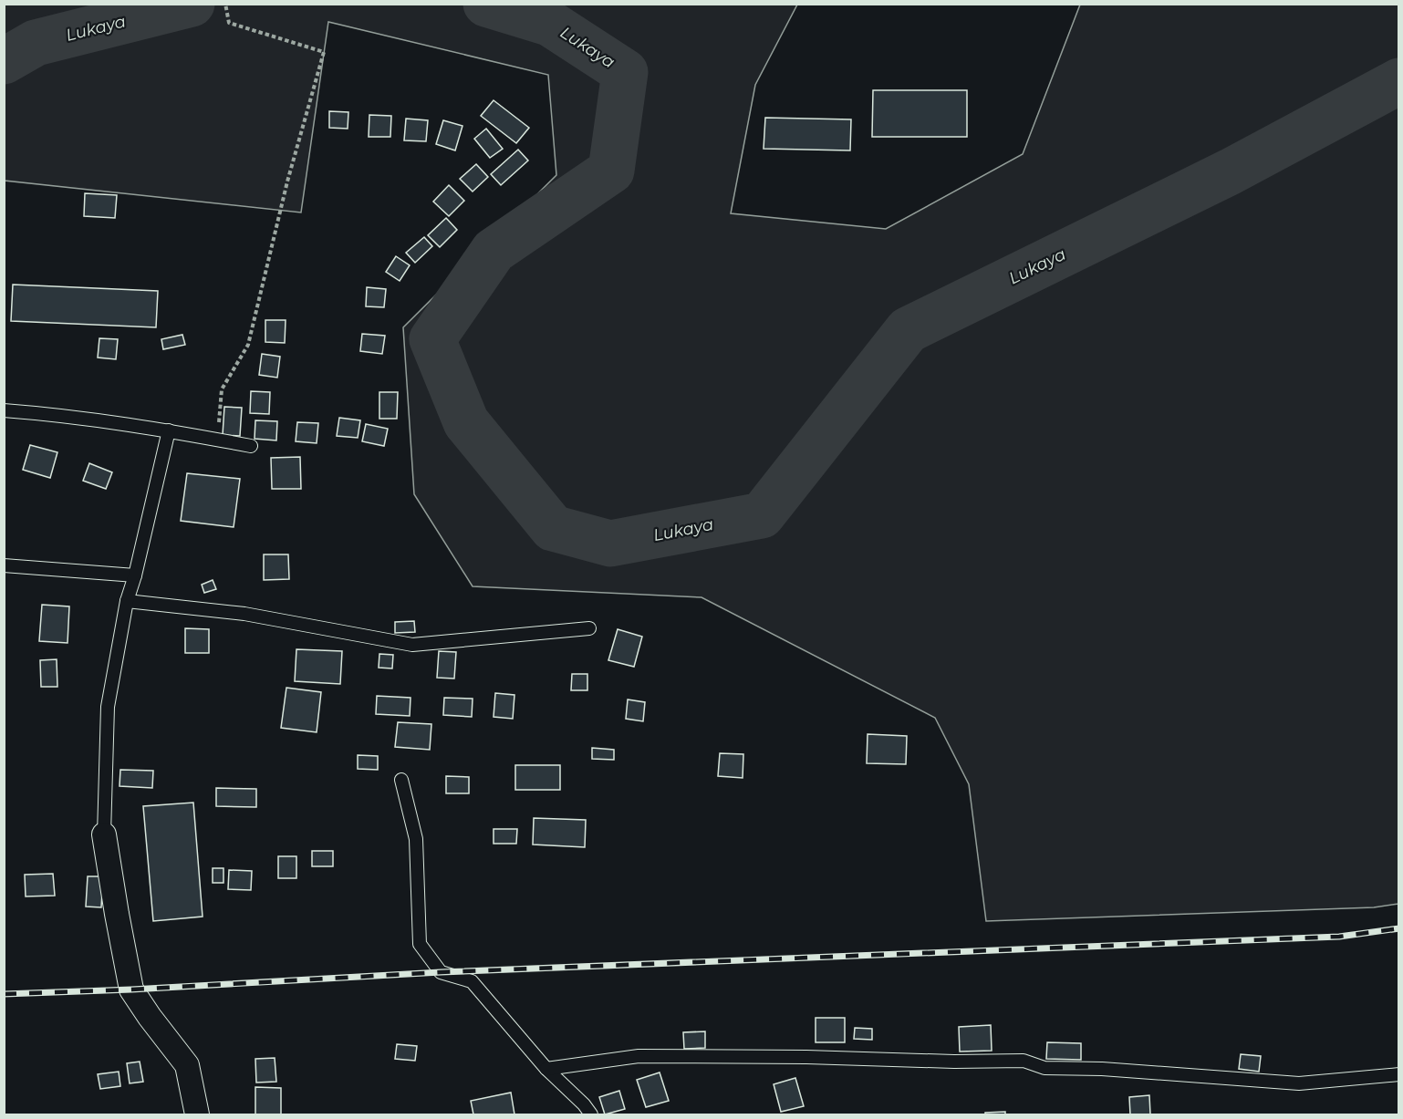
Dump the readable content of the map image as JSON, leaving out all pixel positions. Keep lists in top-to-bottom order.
{
  "water": ["Lukaya"]
}
